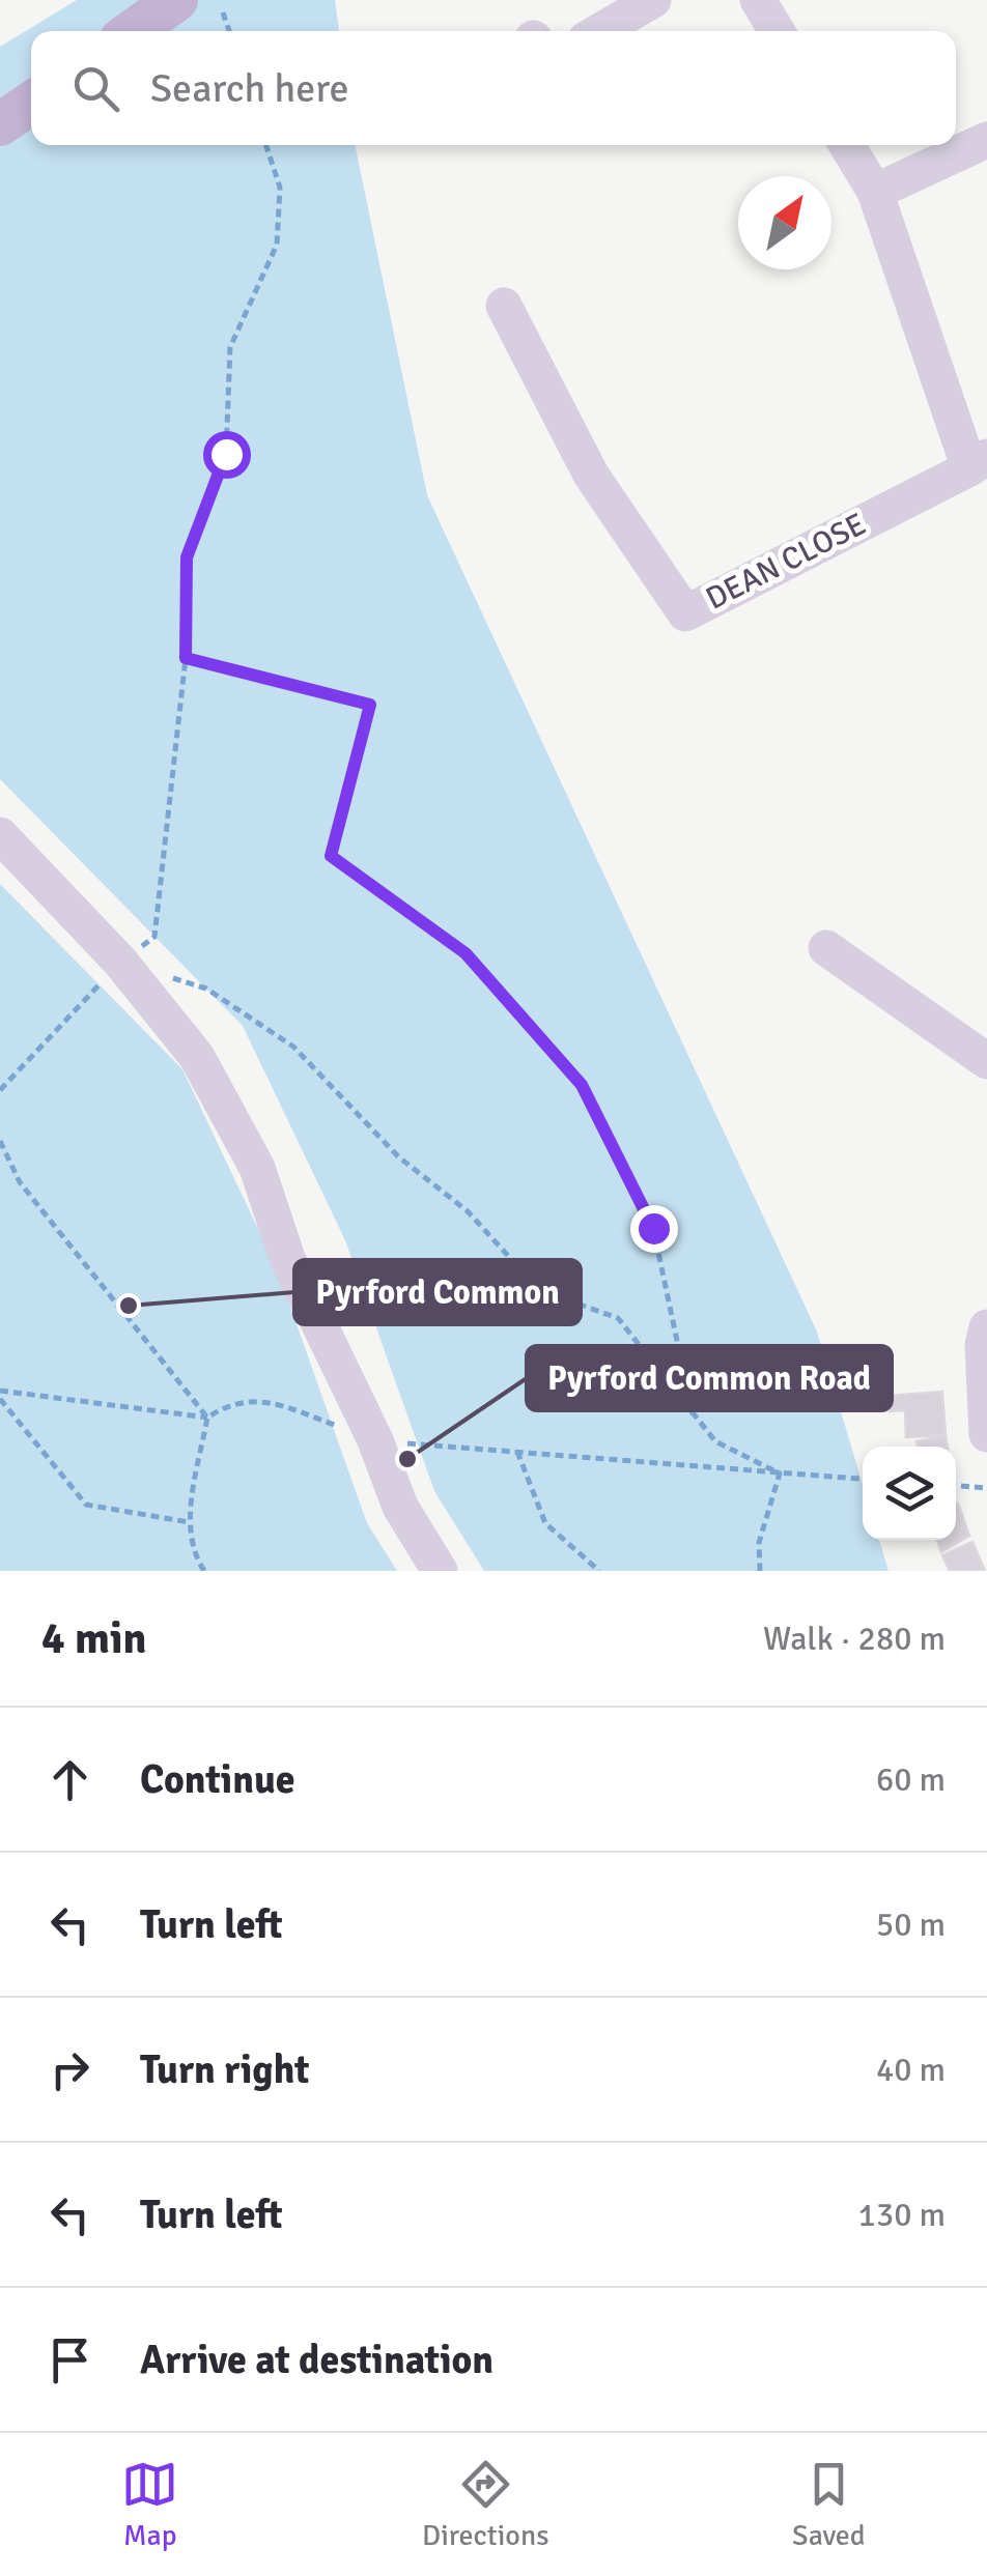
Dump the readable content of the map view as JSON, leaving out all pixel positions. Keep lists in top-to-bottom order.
{
  "streets": {
    "street": ["DEAN CLOSE"]
  },
  "places": ["Pyrford Common", "Pyrford Common Road"],
  "north": "top right",
  "page": {
    "search": "Search here",
    "heading": ["4 min", "Walk · 280 m"],
    "list": [
      ["Continue", "60 m"],
      ["Turn left", "50 m"],
      ["Turn right", "40 m"],
      ["Turn left", "130 m"],
      "Arrive at destination"
    ],
    "nav": ["Map", "Directions", "Saved"]
  }
}
